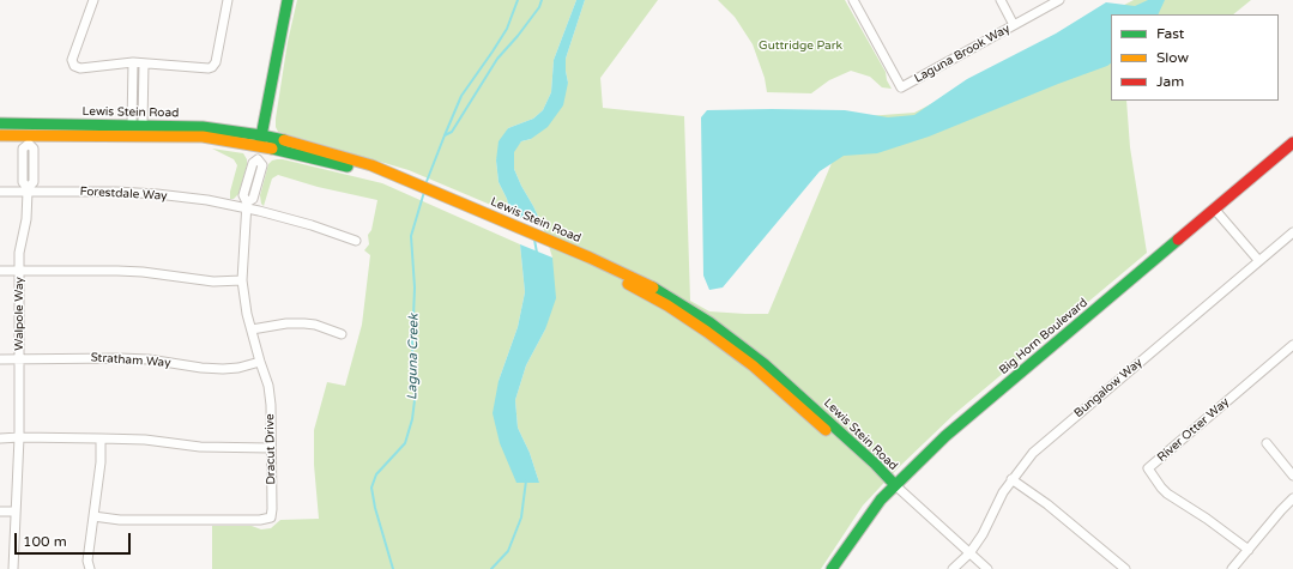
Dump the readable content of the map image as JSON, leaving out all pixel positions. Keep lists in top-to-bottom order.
{
  "streets": {
    "street": [
      "Laguna Brook Way",
      "Lewis Stein Road",
      "Forestdale Way",
      "Walpole Way",
      "Big Horn Boulevard",
      "Stratham Way",
      "Bungalow Way",
      "River Otter Way",
      "Dracut Drive"
    ]
  },
  "crossings": [
    ["Lewis Stein Road", "Walpole Way"],
    ["Lewis Stein Road", "Big Horn Boulevard"],
    ["Lewis Stein Road", "Dracut Drive"],
    ["Forestdale Way", "Walpole Way"],
    ["Forestdale Way", "Dracut Drive"],
    ["Walpole Way", "Stratham Way"],
    ["Stratham Way", "Dracut Drive"]
  ],
  "water": ["Laguna Creek"],
  "parks": ["Guttridge Park"],
  "legend": ["Fast", "Slow", "Jam"],
  "scale_bar": "100 m"
}
